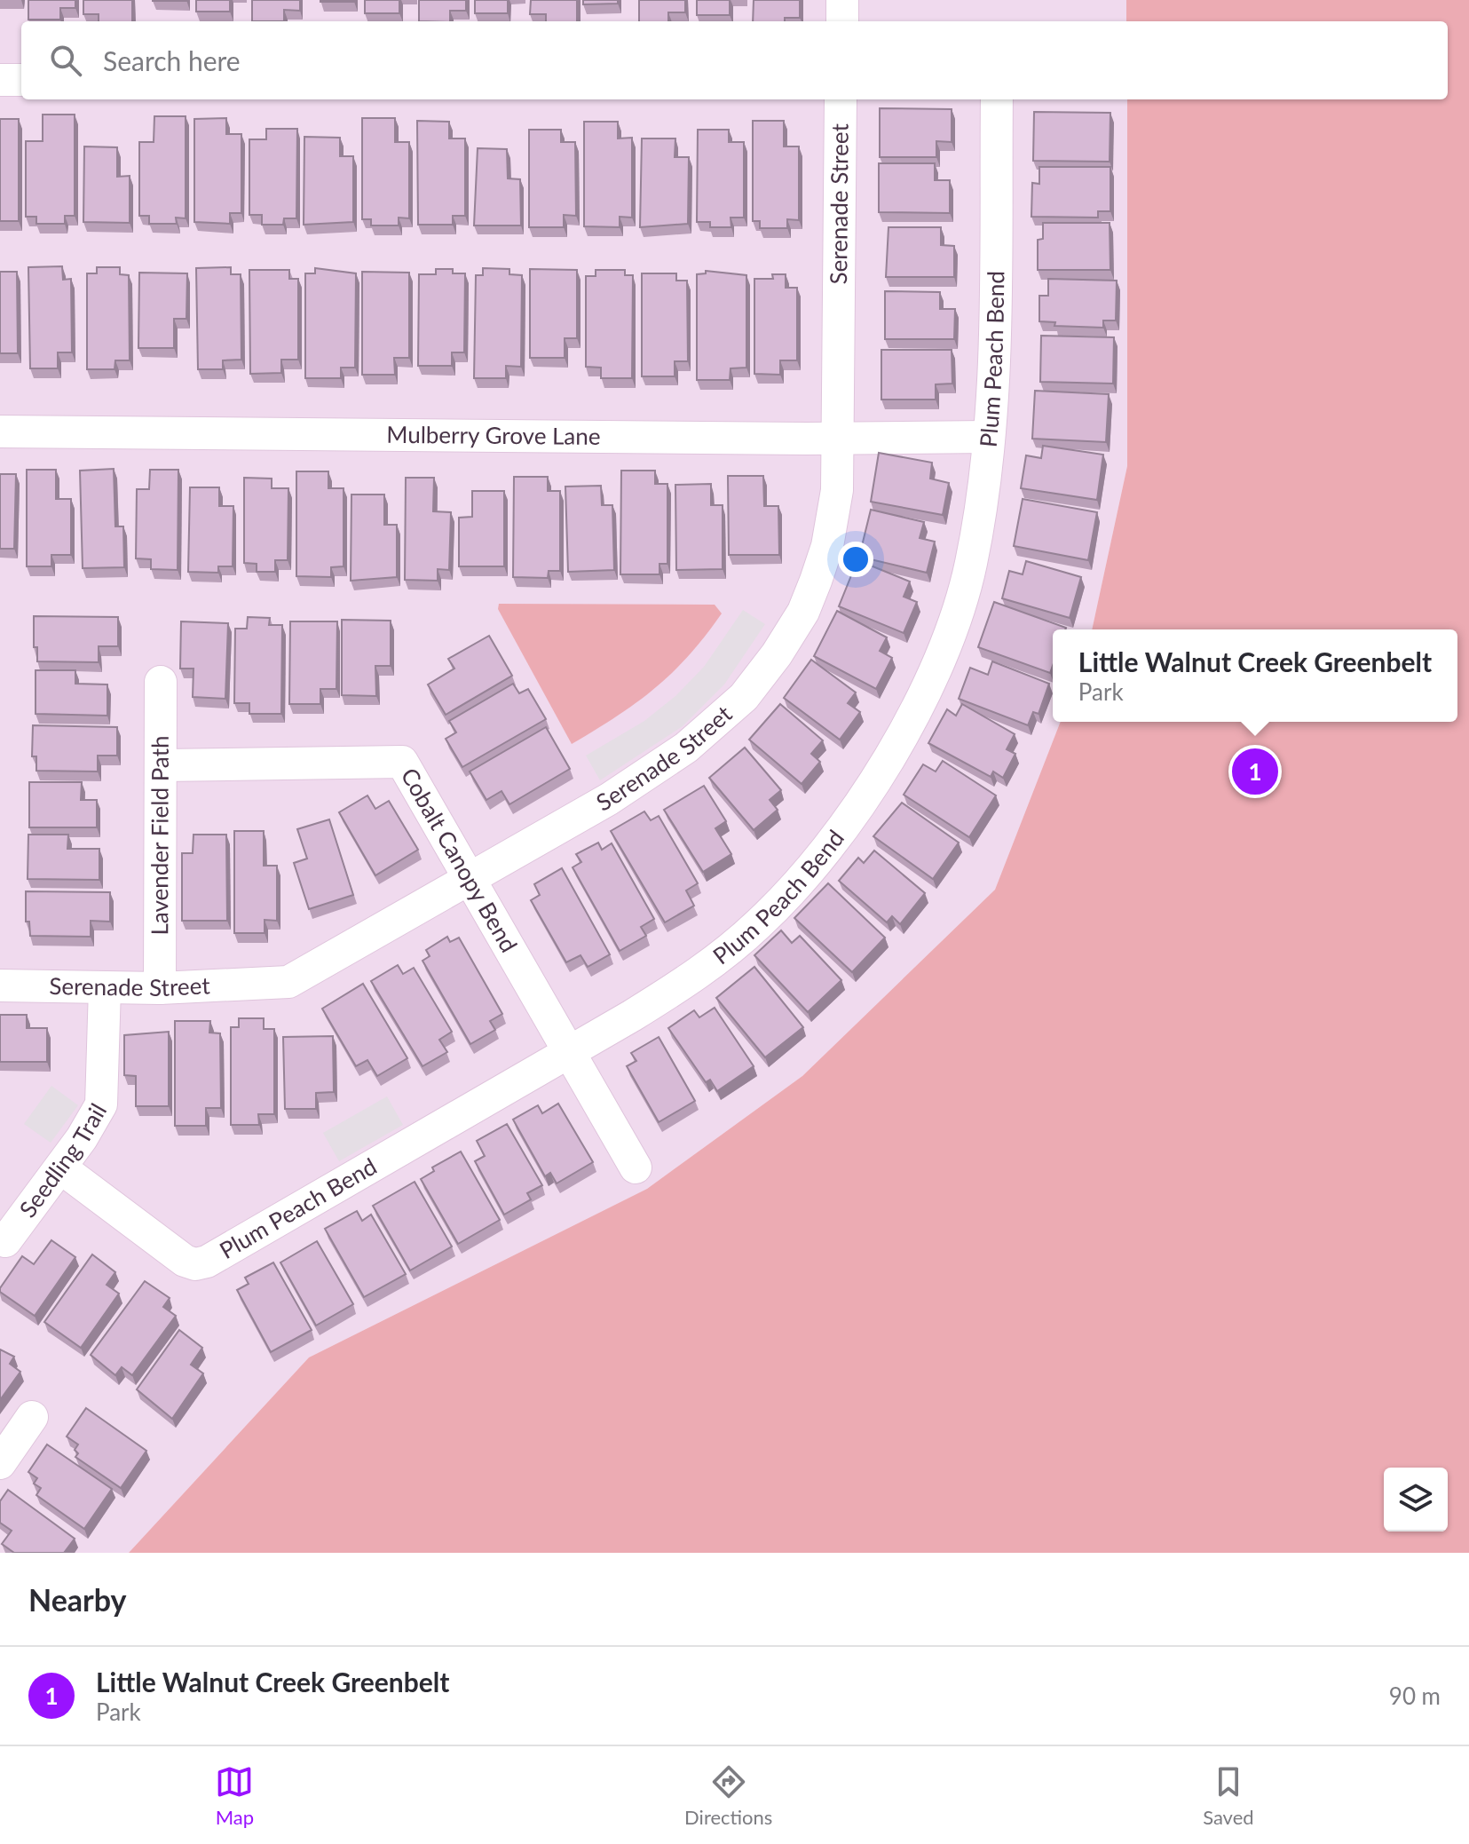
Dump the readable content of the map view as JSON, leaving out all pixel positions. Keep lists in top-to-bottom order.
{
  "streets": {
    "street": [
      "Serenade Street",
      "Plum Peach Bend",
      "Mulberry Grove Lane",
      "Lavender Field Path",
      "Cobalt Canopy Bend",
      "Seedling Trail"
    ]
  },
  "crossings": [
    ["Serenade Street", "Mulberry Grove Lane"],
    ["Serenade Street", "Lavender Field Path"],
    ["Serenade Street", "Cobalt Canopy Bend"],
    ["Serenade Street", "Seedling Trail"],
    ["Plum Peach Bend", "Mulberry Grove Lane"],
    ["Plum Peach Bend", "Cobalt Canopy Bend"],
    ["Plum Peach Bend", "Seedling Trail"],
    ["Lavender Field Path", "Cobalt Canopy Bend"]
  ],
  "page": {
    "search": "Search here",
    "popup": ["Little Walnut Creek Greenbelt", "Park"],
    "pins": "1",
    "heading": "Nearby",
    "list": [
      {
        "mark": "1",
        "name": "Little Walnut Creek Greenbelt",
        "note": "Park",
        "value": "90 m"
      }
    ],
    "nav": ["Map", "Directions", "Saved"]
  }
}
